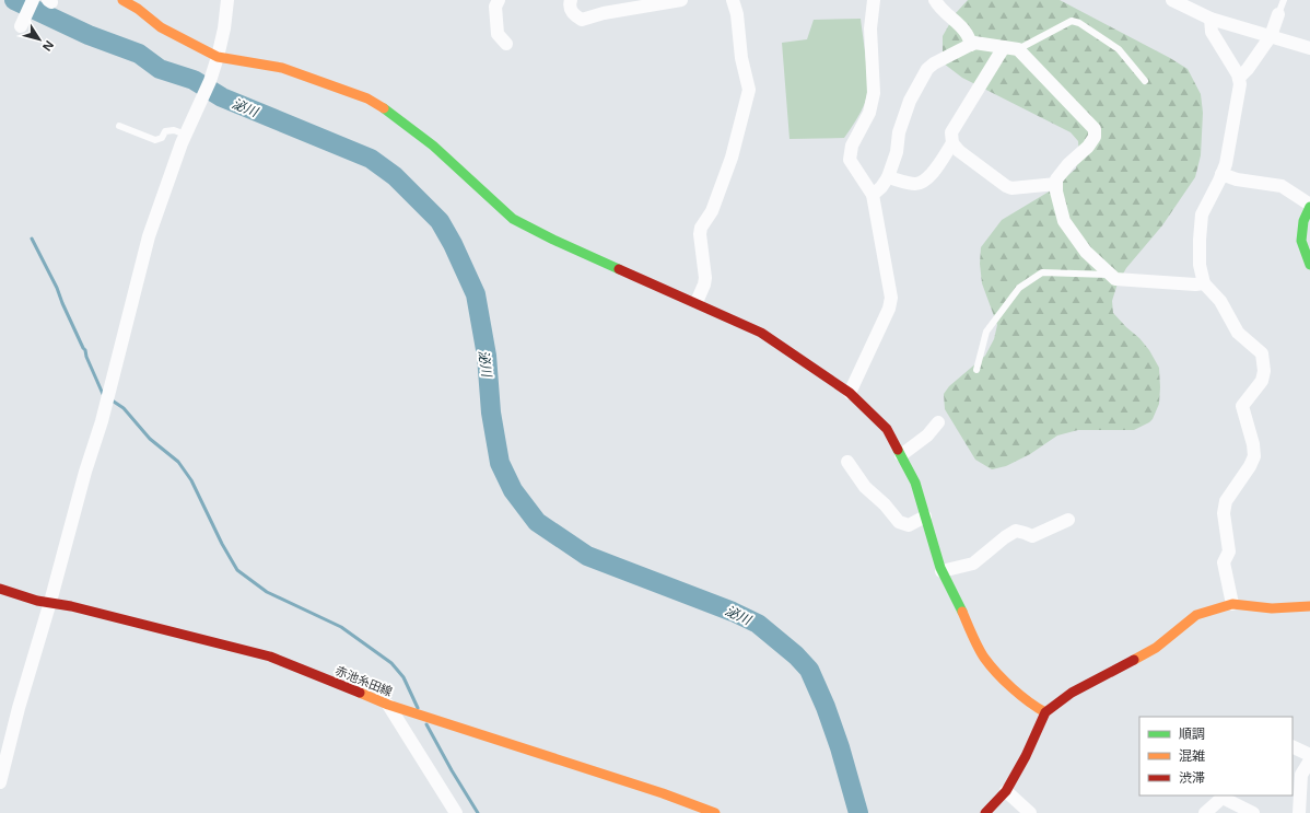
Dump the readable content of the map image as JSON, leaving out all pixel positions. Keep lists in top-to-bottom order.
{
  "streets": {
    "street": ["赤池糸田線"]
  },
  "water": ["泌川"],
  "legend": ["順調", "混雑", "渋滞"],
  "north": "bottom right"
}
